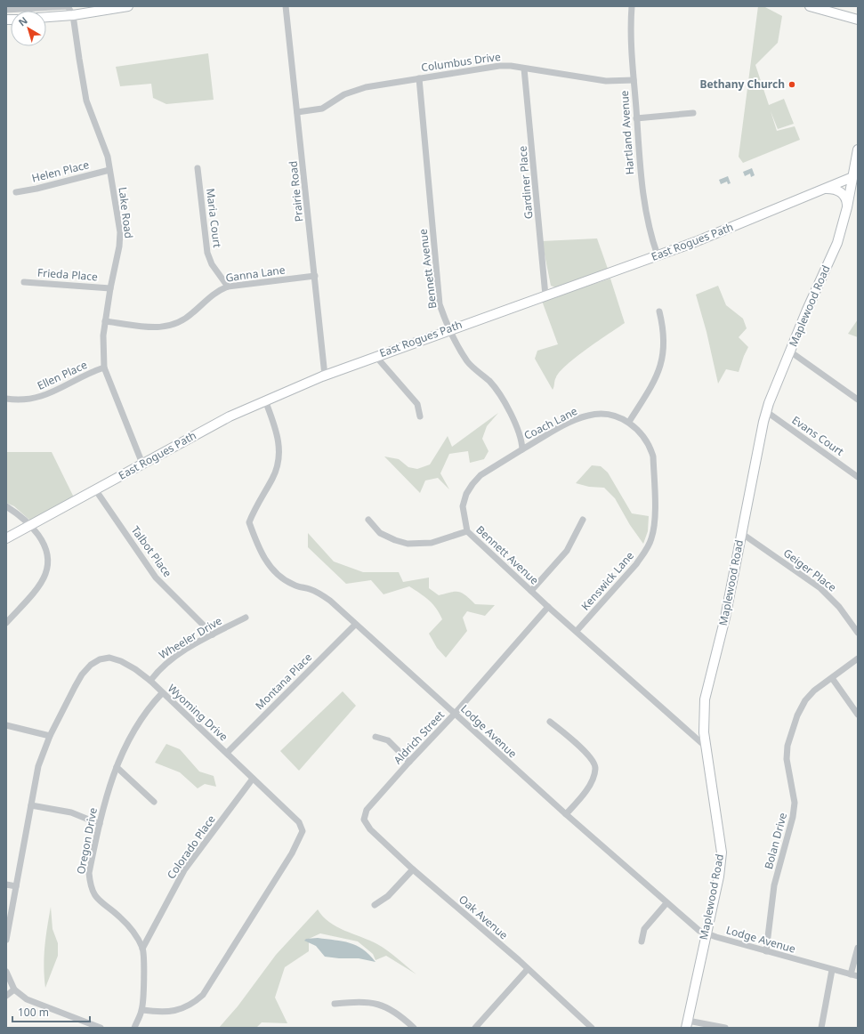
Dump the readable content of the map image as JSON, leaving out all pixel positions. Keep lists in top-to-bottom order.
{
  "streets": {
    "street": [
      "Columbus Drive",
      "Hartland Avenue",
      "Helen Place",
      "Gardiner Place",
      "Prairie Road",
      "Lake Road",
      "Maria Court",
      "East Rogues Path",
      "Bennett Avenue",
      "Ganna Lane",
      "Frieda Place",
      "Maplewood Road",
      "Ellen Place",
      "Coach Lane",
      "Evans Court",
      "Talbot Place",
      "Geiger Place",
      "Kenswick Lane",
      "Wheeler Drive",
      "Montana Place",
      "Wyoming Drive",
      "Lodge Avenue",
      "Aldrich Street",
      "Oregon Drive",
      "Bolan Drive",
      "Colorado Place",
      "Oak Avenue"
    ]
  },
  "crossings": [
    ["Columbus Drive", "Hartland Avenue"],
    ["Columbus Drive", "Gardiner Place"],
    ["Columbus Drive", "Prairie Road"],
    ["Columbus Drive", "Bennett Avenue"],
    ["Hartland Avenue", "East Rogues Path"],
    ["Helen Place", "Lake Road"],
    ["Gardiner Place", "East Rogues Path"],
    ["Prairie Road", "East Rogues Path"],
    ["Prairie Road", "Ganna Lane"],
    ["Lake Road", "East Rogues Path"],
    ["Lake Road", "Ganna Lane"],
    ["Lake Road", "Frieda Place"],
    ["Lake Road", "Ellen Place"],
    ["Maria Court", "Ganna Lane"],
    ["East Rogues Path", "Bennett Avenue"],
    ["East Rogues Path", "Maplewood Road"],
    ["East Rogues Path", "Talbot Place"],
    ["East Rogues Path", "Lodge Avenue"],
    ["Bennett Avenue", "Maplewood Road"],
    ["Bennett Avenue", "Coach Lane"],
    ["Bennett Avenue", "Kenswick Lane"],
    ["Bennett Avenue", "Aldrich Street"],
    ["Maplewood Road", "Evans Court"],
    ["Maplewood Road", "Geiger Place"],
    ["Maplewood Road", "Lodge Avenue"],
    ["Coach Lane", "Kenswick Lane"],
    ["Talbot Place", "Wheeler Drive"],
    ["Wheeler Drive", "Wyoming Drive"],
    ["Montana Place", "Wyoming Drive"],
    ["Montana Place", "Lodge Avenue"],
    ["Wyoming Drive", "Oregon Drive"],
    ["Wyoming Drive", "Colorado Place"],
    ["Lodge Avenue", "Aldrich Street"],
    ["Lodge Avenue", "Bolan Drive"],
    ["Aldrich Street", "Oak Avenue"],
    ["Oregon Drive", "Colorado Place"]
  ],
  "places": ["Bethany Church"],
  "scale_bar": "100 m",
  "north": "top left"
}
